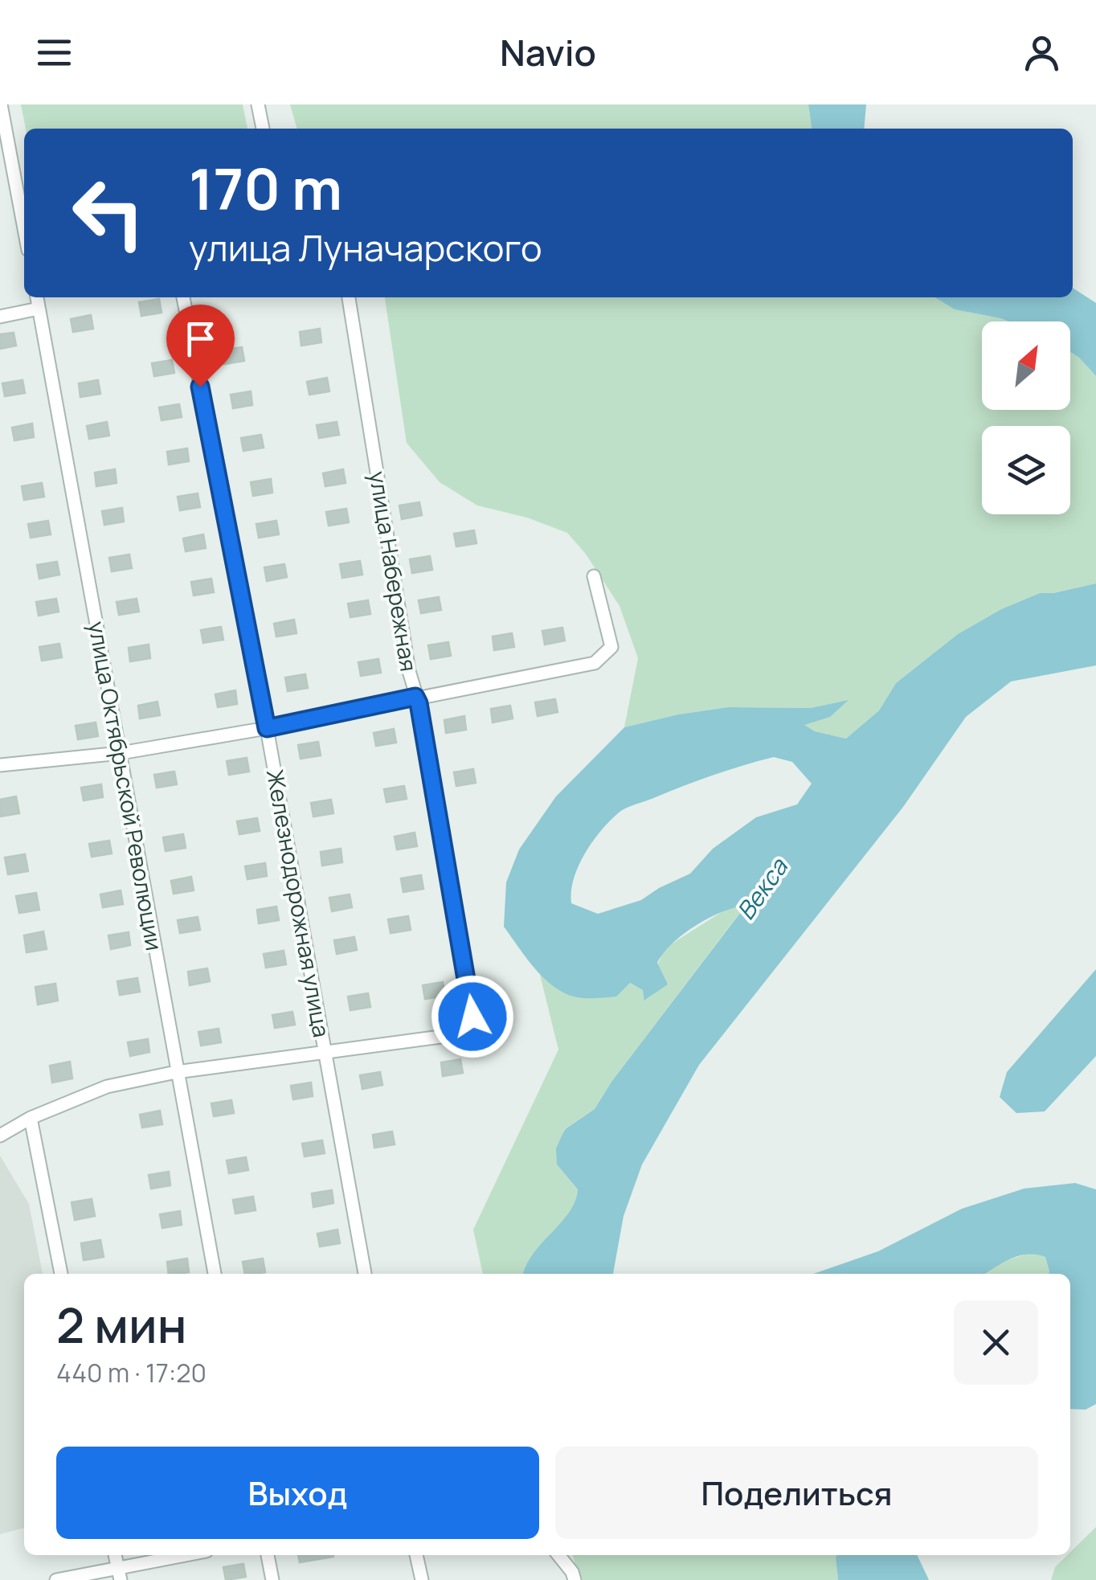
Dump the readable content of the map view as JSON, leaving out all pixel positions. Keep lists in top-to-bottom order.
{
  "streets": {
    "street": ["улица Набережная", "улица Октябрьской Революции", "Железнодорожная улица"]
  },
  "crossings": [
    ["улица Набережная", "Железнодорожная улица"]
  ],
  "water": ["Векса"],
  "north": "top right",
  "page": {
    "header": "Navio",
    "turn": ["170 m", "улица Луначарского"],
    "heading": ["2 мин", "440 m · 17:20"],
    "buttons": ["Выход", "Поделиться"]
  }
}
